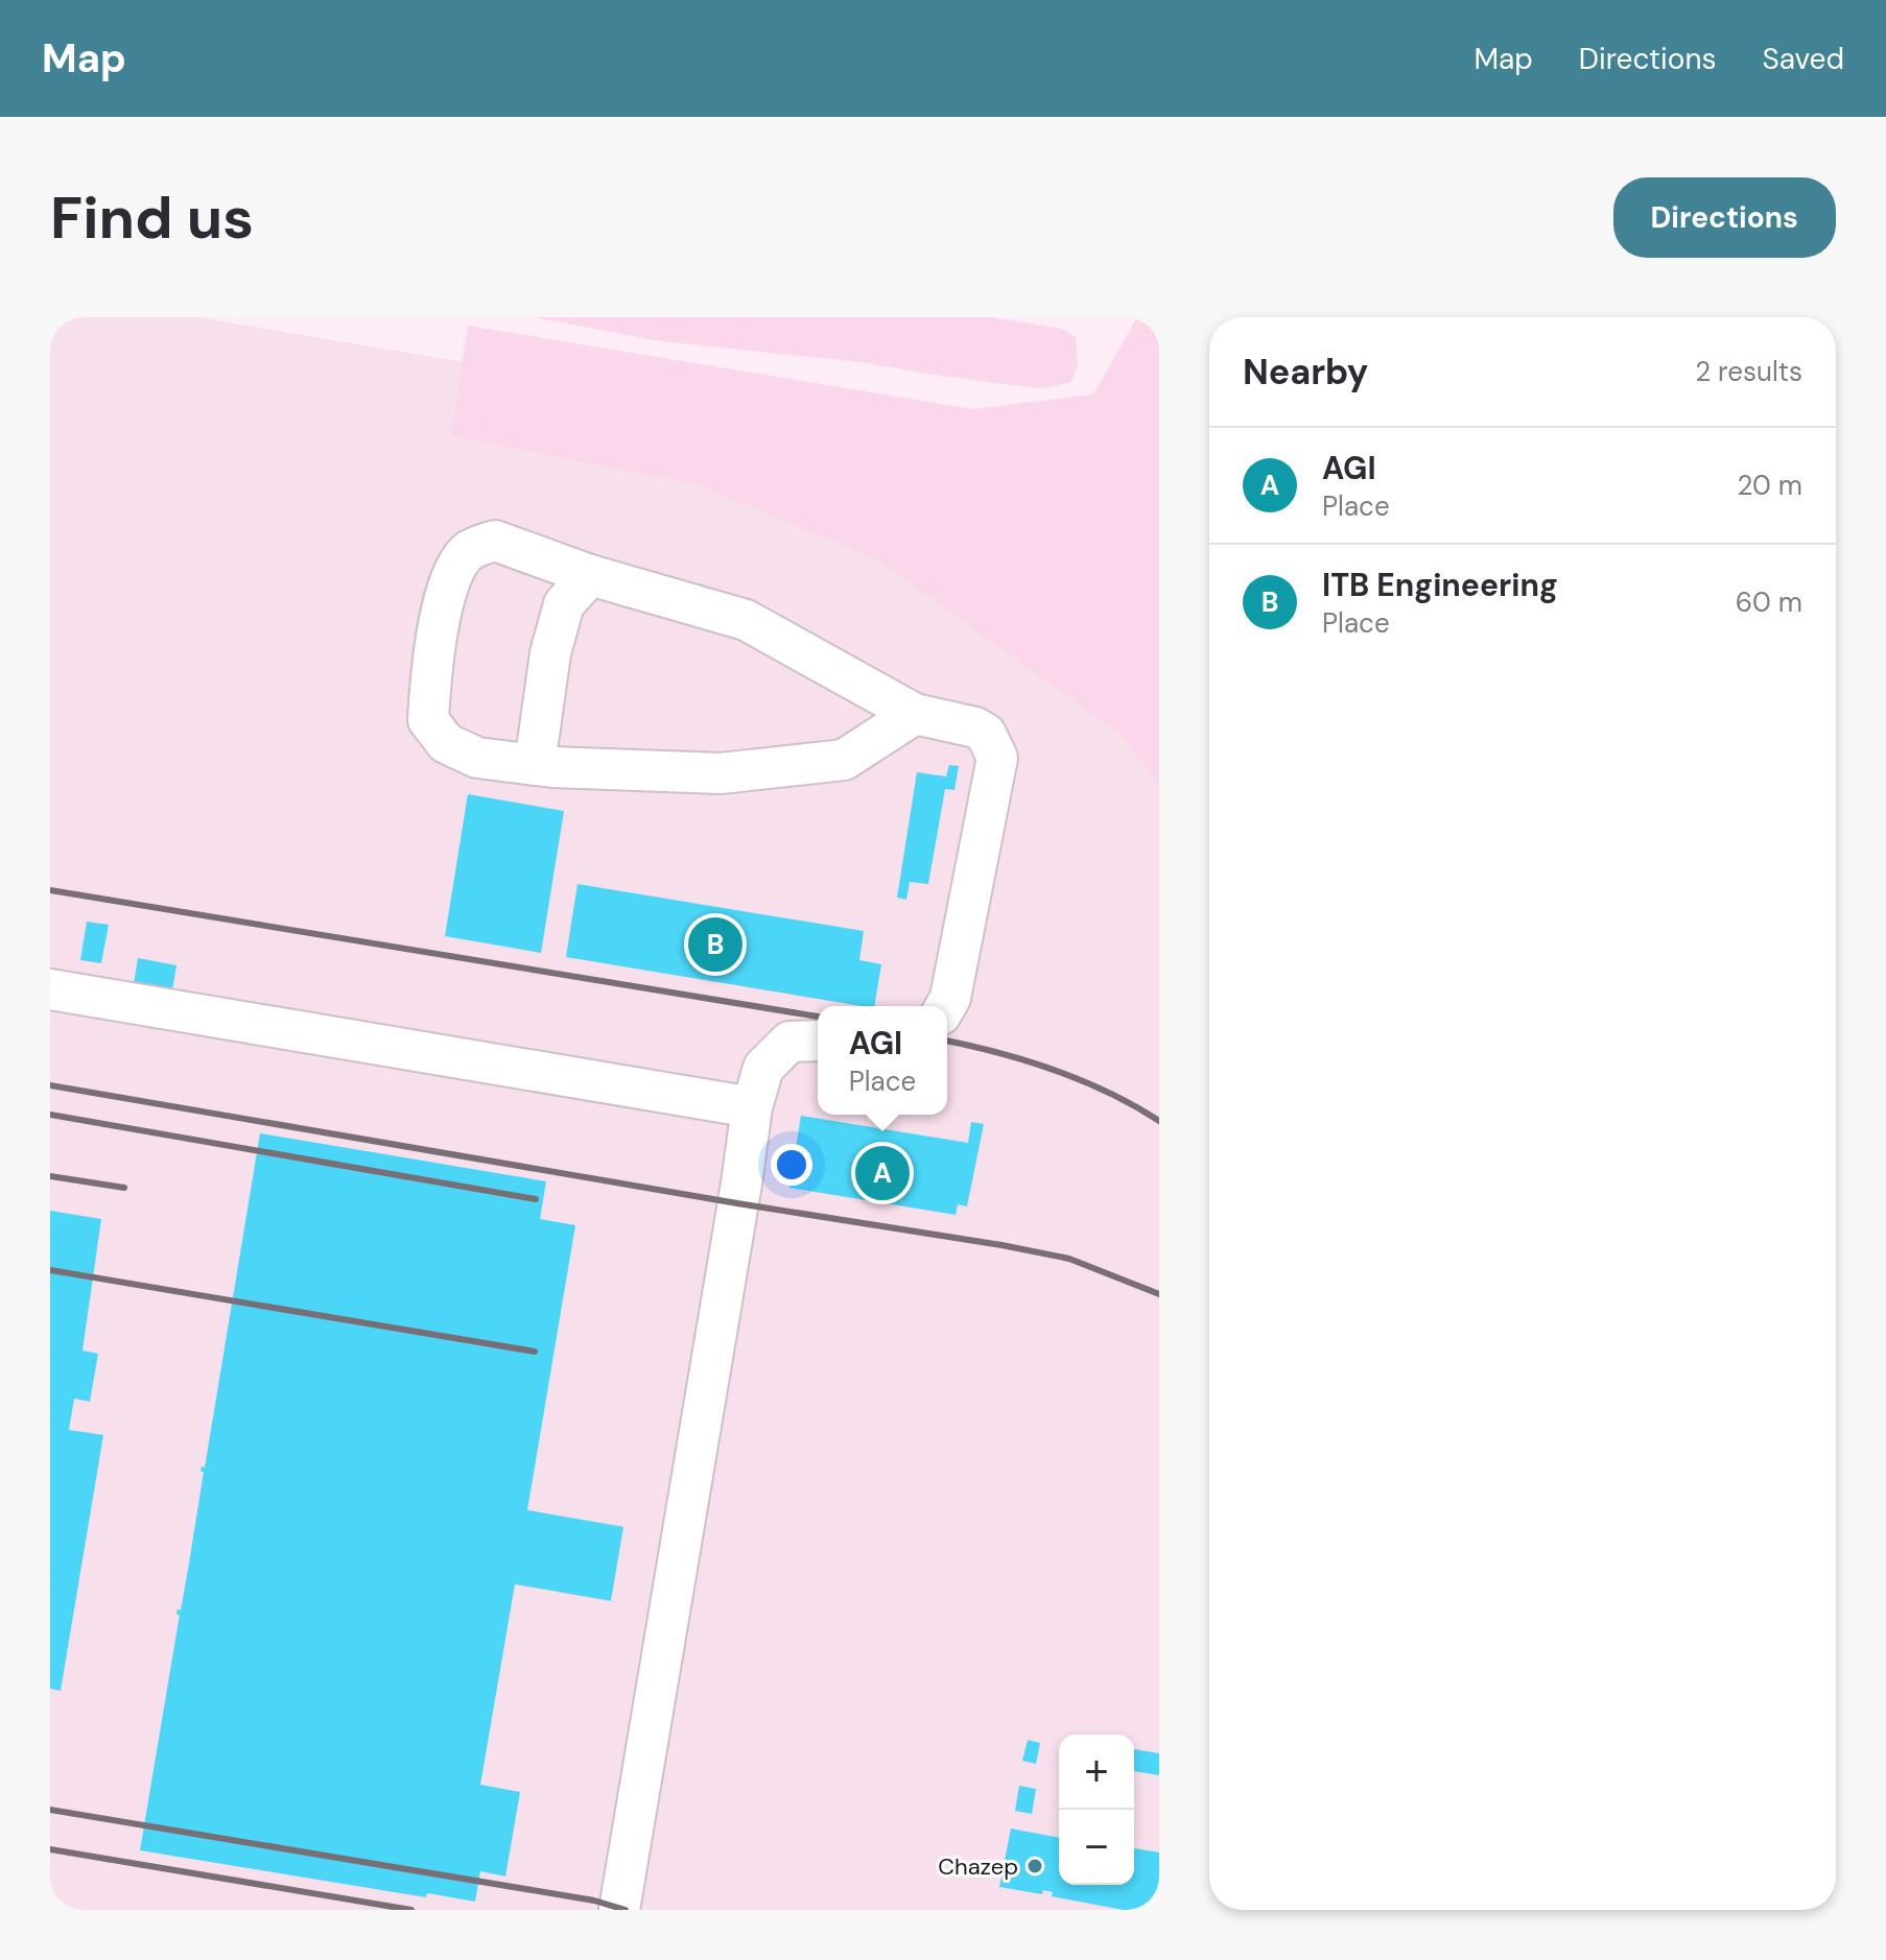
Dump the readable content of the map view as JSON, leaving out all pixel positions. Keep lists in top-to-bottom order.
{
  "places": ["Chazep"],
  "page": {
    "header": "Map",
    "nav": ["Map", "Directions", "Saved"],
    "buttons": "Directions",
    "title": "Find us",
    "heading": ["Nearby", "2 results"],
    "list": [
      {
        "mark": "A",
        "name": "AGI",
        "note": "Place",
        "value": "20 m"
      },
      {
        "mark": "B",
        "name": "ITB Engineering",
        "note": "Place",
        "value": "60 m"
      }
    ],
    "pins": ["B", "A"],
    "popup": ["AGI", "Place"],
    "map_buttons": ["+", "−"]
  }
}
